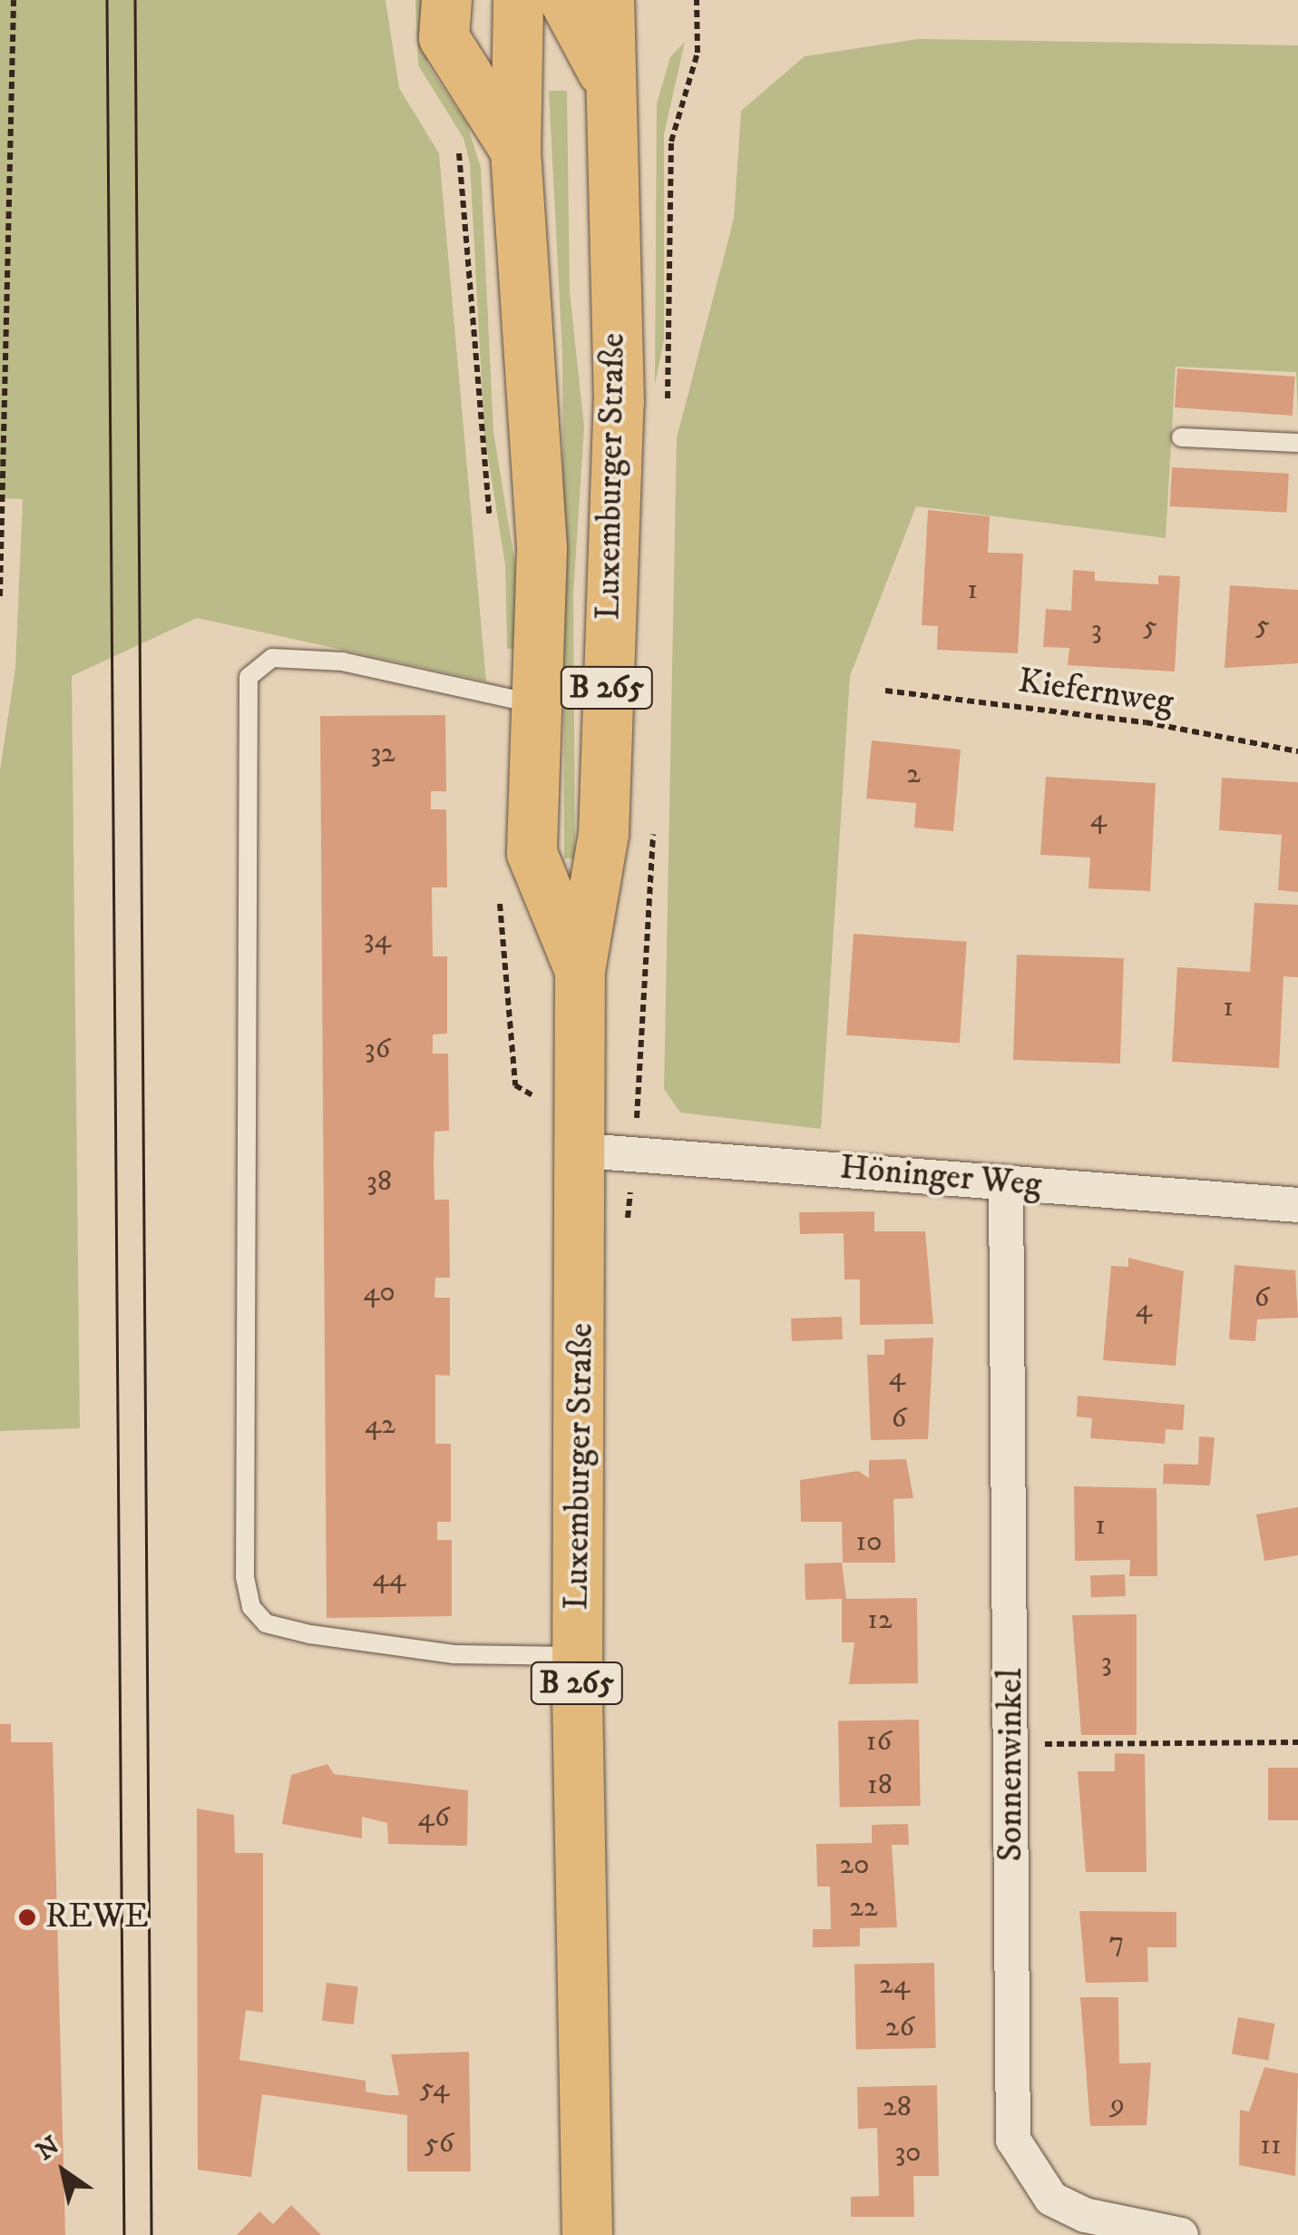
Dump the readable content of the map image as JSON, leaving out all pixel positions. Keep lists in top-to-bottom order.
{
  "streets": {
    "main road": ["Luxemburger Straße", "B 265"],
    "street": ["Höninger Weg", "Sonnenwinkel"],
    "path": ["Kiefernweg"]
  },
  "crossings": [
    ["Luxemburger Straße", "Höninger Weg"],
    ["Höninger Weg", "Sonnenwinkel"]
  ],
  "places": ["REWE"],
  "house_numbers": [
    "1",
    "5",
    "5",
    "3",
    "32",
    "2",
    "4",
    "34",
    "1",
    "36",
    "38",
    "40",
    "6",
    "4",
    "4",
    "6",
    "42",
    "1",
    "10",
    "44",
    "12",
    "3",
    "16",
    "18",
    "46",
    "20",
    "22",
    "7",
    "24",
    "26",
    "54",
    "9",
    "28",
    "56",
    "11",
    "30"
  ],
  "north": "top left"
}
